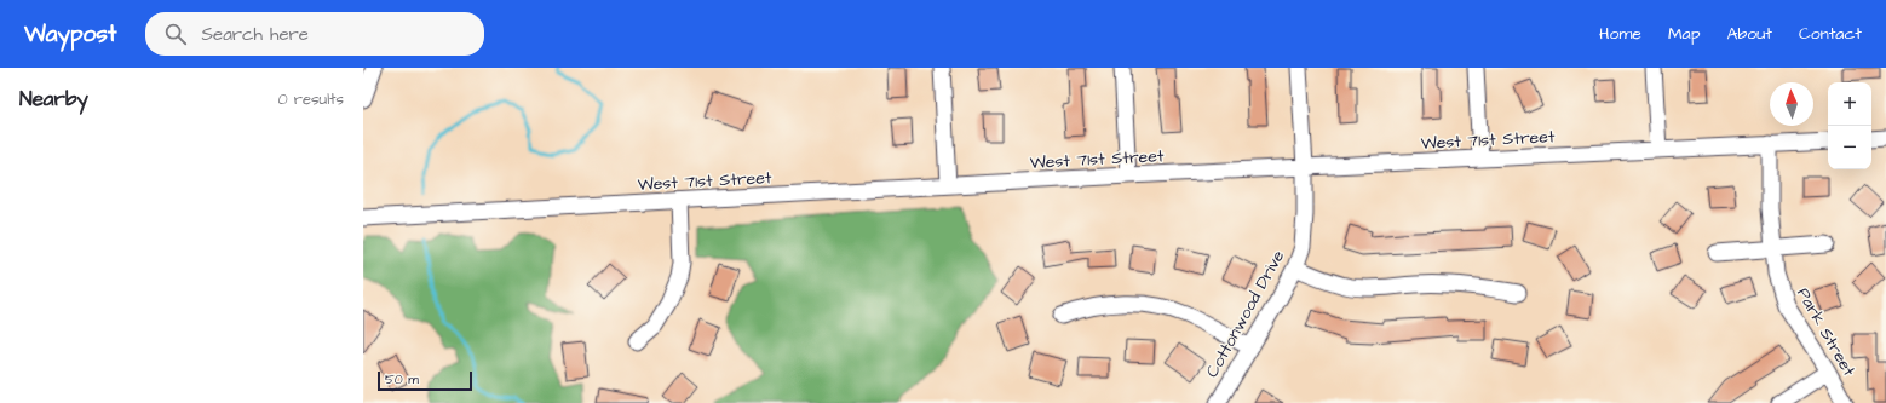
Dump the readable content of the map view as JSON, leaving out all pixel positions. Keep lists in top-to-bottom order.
{
  "streets": {
    "street": ["West 71st Street", "Cottonwood Drive", "Park Street"]
  },
  "crossings": [
    ["West 71st Street", "Cottonwood Drive"],
    ["West 71st Street", "Park Street"]
  ],
  "scale_bar": "50 m",
  "north": "top",
  "page": {
    "header": "Waypost",
    "search": "Search here",
    "nav": [
      "Home",
      "Map",
      "About",
      "Contact"
    ],
    "heading": ["Nearby", "0 results"],
    "map_buttons": ["+", "−"],
    "scale": "50 m"
  }
}
